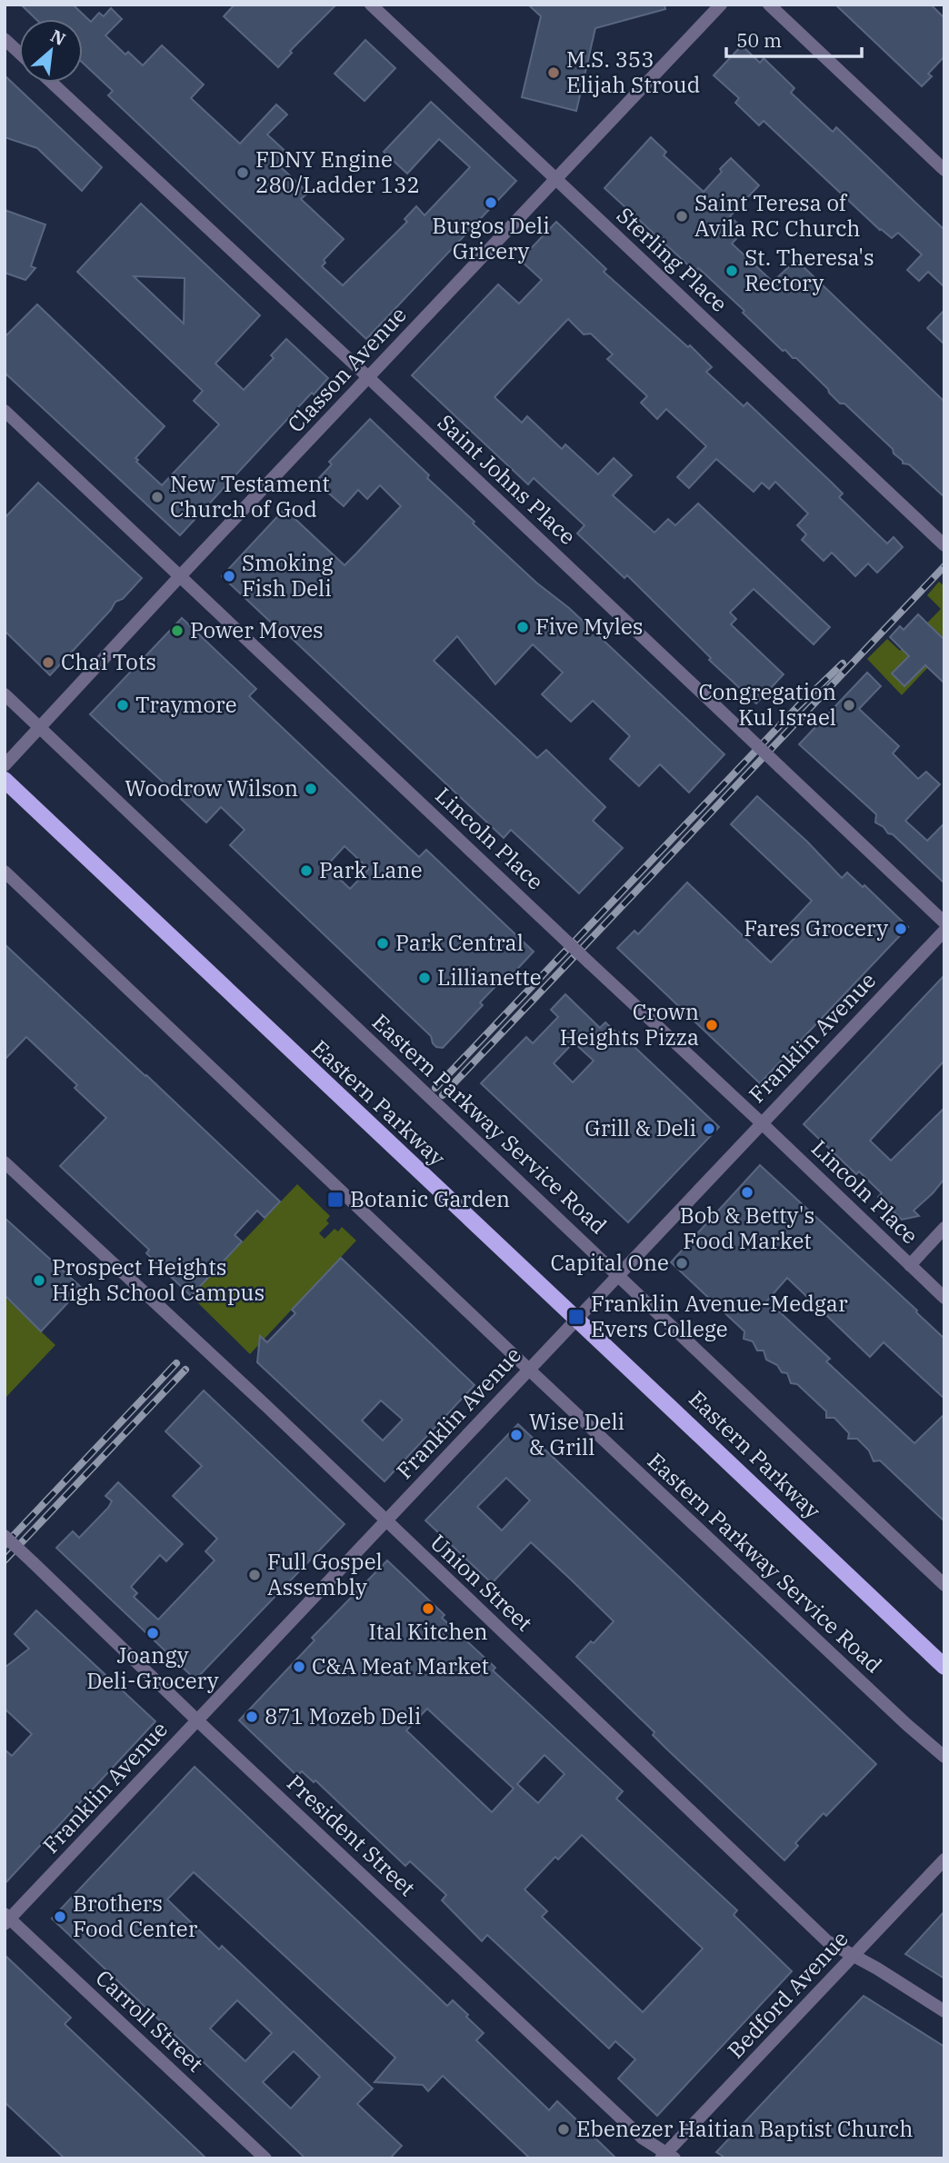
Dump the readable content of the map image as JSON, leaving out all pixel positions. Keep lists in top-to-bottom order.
{
  "streets": {
    "main road": ["Eastern Parkway"],
    "street": [
      "Sterling Place",
      "Classon Avenue",
      "Saint Johns Place",
      "Lincoln Place",
      "Franklin Avenue",
      "Eastern Parkway Service Road",
      "Union Street",
      "President Street",
      "Bedford Avenue",
      "Carroll Street"
    ]
  },
  "crossings": [
    ["Sterling Place", "Classon Avenue"],
    ["Classon Avenue", "Saint Johns Place"],
    ["Classon Avenue", "Lincoln Place"],
    ["Classon Avenue", "Eastern Parkway Service Road"],
    ["Lincoln Place", "Franklin Avenue"],
    ["Franklin Avenue", "Eastern Parkway"],
    ["Franklin Avenue", "Eastern Parkway Service Road"],
    ["Franklin Avenue", "Union Street"],
    ["Franklin Avenue", "President Street"],
    ["Franklin Avenue", "Carroll Street"],
    ["Union Street", "Bedford Avenue"],
    ["President Street", "Bedford Avenue"]
  ],
  "places": {
    "other": [
      "M.S. 353 Elijah Stroud",
      "FDNY Engine 280/Ladder 132",
      "Burgos Deli Gricery",
      "Saint Teresa of Avila RC Church",
      "St. Theresa's Rectory",
      "New Testament Church of God",
      "Smoking Fish Deli",
      "Five Myles",
      "Power Moves",
      "Chai Tots",
      "Traymore",
      "Congregation Kul Israel",
      "Woodrow Wilson",
      "Park Lane",
      "Fares Grocery",
      "Park Central",
      "Lillianette",
      "Crown Heights Pizza",
      "Grill & Deli",
      "Bob & Betty's Food Market",
      "Capital One",
      "Prospect Heights High School Campus",
      "Wise Deli & Grill",
      "Full Gospel Assembly",
      "Ital Kitchen",
      "Joangy Deli-Grocery",
      "C&A Meat Market",
      "871 Mozeb Deli",
      "Brothers Food Center",
      "Ebenezer Haitian Baptist Church"
    ],
    "transit": ["Botanic Garden", "Franklin Avenue-Medgar Evers College"]
  },
  "scale_bar": "50 m",
  "north": "top right"
}
